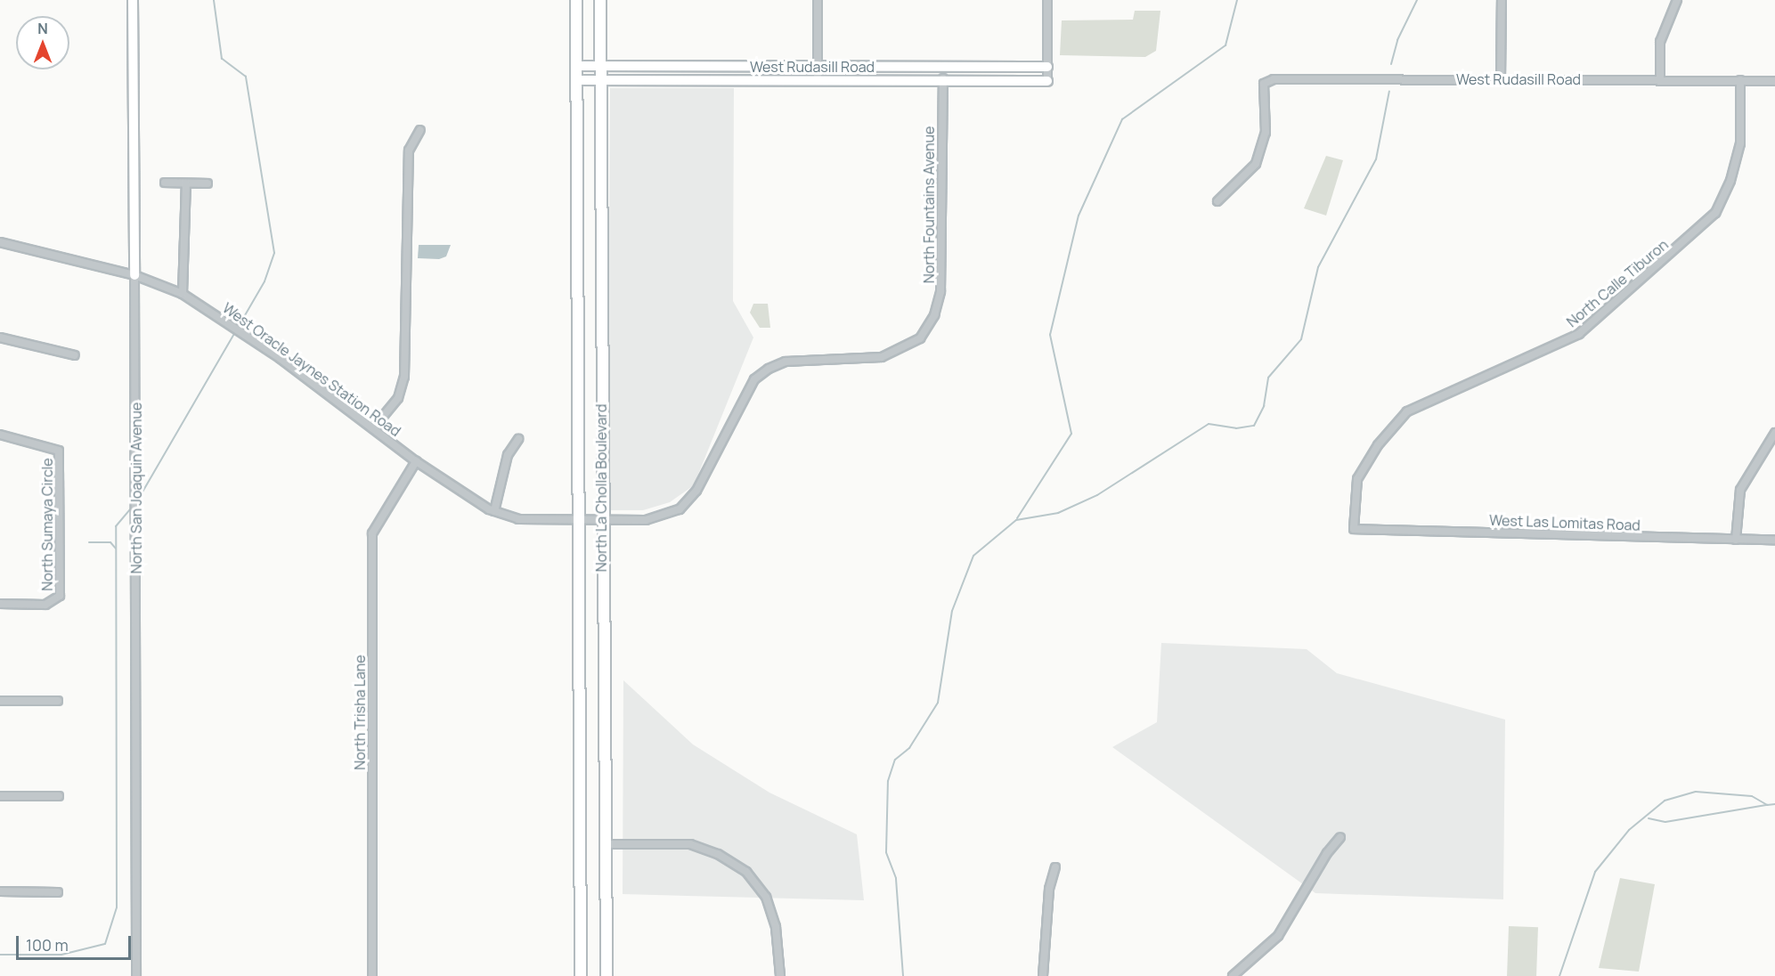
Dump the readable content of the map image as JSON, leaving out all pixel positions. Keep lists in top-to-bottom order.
{
  "streets": {
    "main road": ["North La Cholla Boulevard"],
    "street": [
      "West Rudasill Road",
      "North Fountains Avenue",
      "North Calle Tiburon",
      "West Oracle Jaynes Station Road",
      "North San Joaquin Avenue",
      "West Las Lomitas Road",
      "North Sumaya Circle",
      "North Trisha Lane"
    ]
  },
  "crossings": [
    ["West Rudasill Road", "North Fountains Avenue"],
    ["West Rudasill Road", "North Calle Tiburon"],
    ["West Rudasill Road", "North La Cholla Boulevard"],
    ["North Fountains Avenue", "West Oracle Jaynes Station Road"],
    ["North Fountains Avenue", "North La Cholla Boulevard"],
    ["North Calle Tiburon", "West Las Lomitas Road"],
    ["West Oracle Jaynes Station Road", "North San Joaquin Avenue"],
    ["West Oracle Jaynes Station Road", "North La Cholla Boulevard"],
    ["West Oracle Jaynes Station Road", "North Trisha Lane"]
  ],
  "scale_bar": "100 m",
  "north": "top"
}
